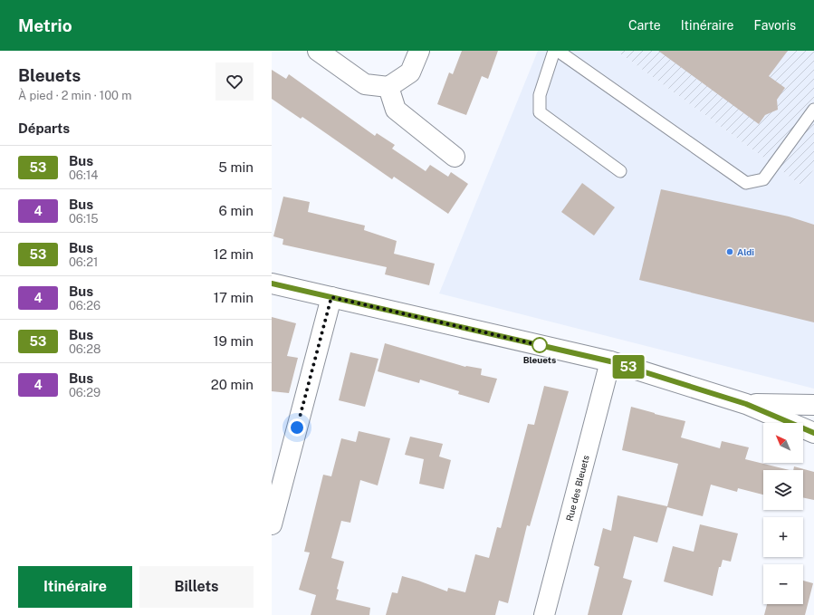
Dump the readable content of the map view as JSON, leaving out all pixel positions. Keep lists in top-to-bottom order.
{
  "streets": {
    "street": ["Rue des Bleuets"]
  },
  "places": ["Aldi", "Bleuets"],
  "lines": ["bus line 53"],
  "north": "top left",
  "page": {
    "header": "Metrio",
    "nav": ["Carte", "Itinéraire", "Favoris"],
    "heading": [
      ["Bleuets", "À pied · 2 min · 100 m"],
      "Départs"
    ],
    "on_map": "53",
    "list": [
      {
        "mark": "53",
        "name": "Bus",
        "note": "06:14",
        "value": "5 min"
      },
      {
        "mark": "4",
        "name": "Bus",
        "note": "06:15",
        "value": "6 min"
      },
      {
        "mark": "53",
        "name": "Bus",
        "note": "06:21",
        "value": "12 min"
      },
      {
        "mark": "4",
        "name": "Bus",
        "note": "06:26",
        "value": "17 min"
      },
      {
        "mark": "53",
        "name": "Bus",
        "note": "06:28",
        "value": "19 min"
      },
      {
        "mark": "4",
        "name": "Bus",
        "note": "06:29",
        "value": "20 min"
      }
    ],
    "map_buttons": ["+", "−"],
    "buttons": ["Itinéraire", "Billets"]
  }
}
